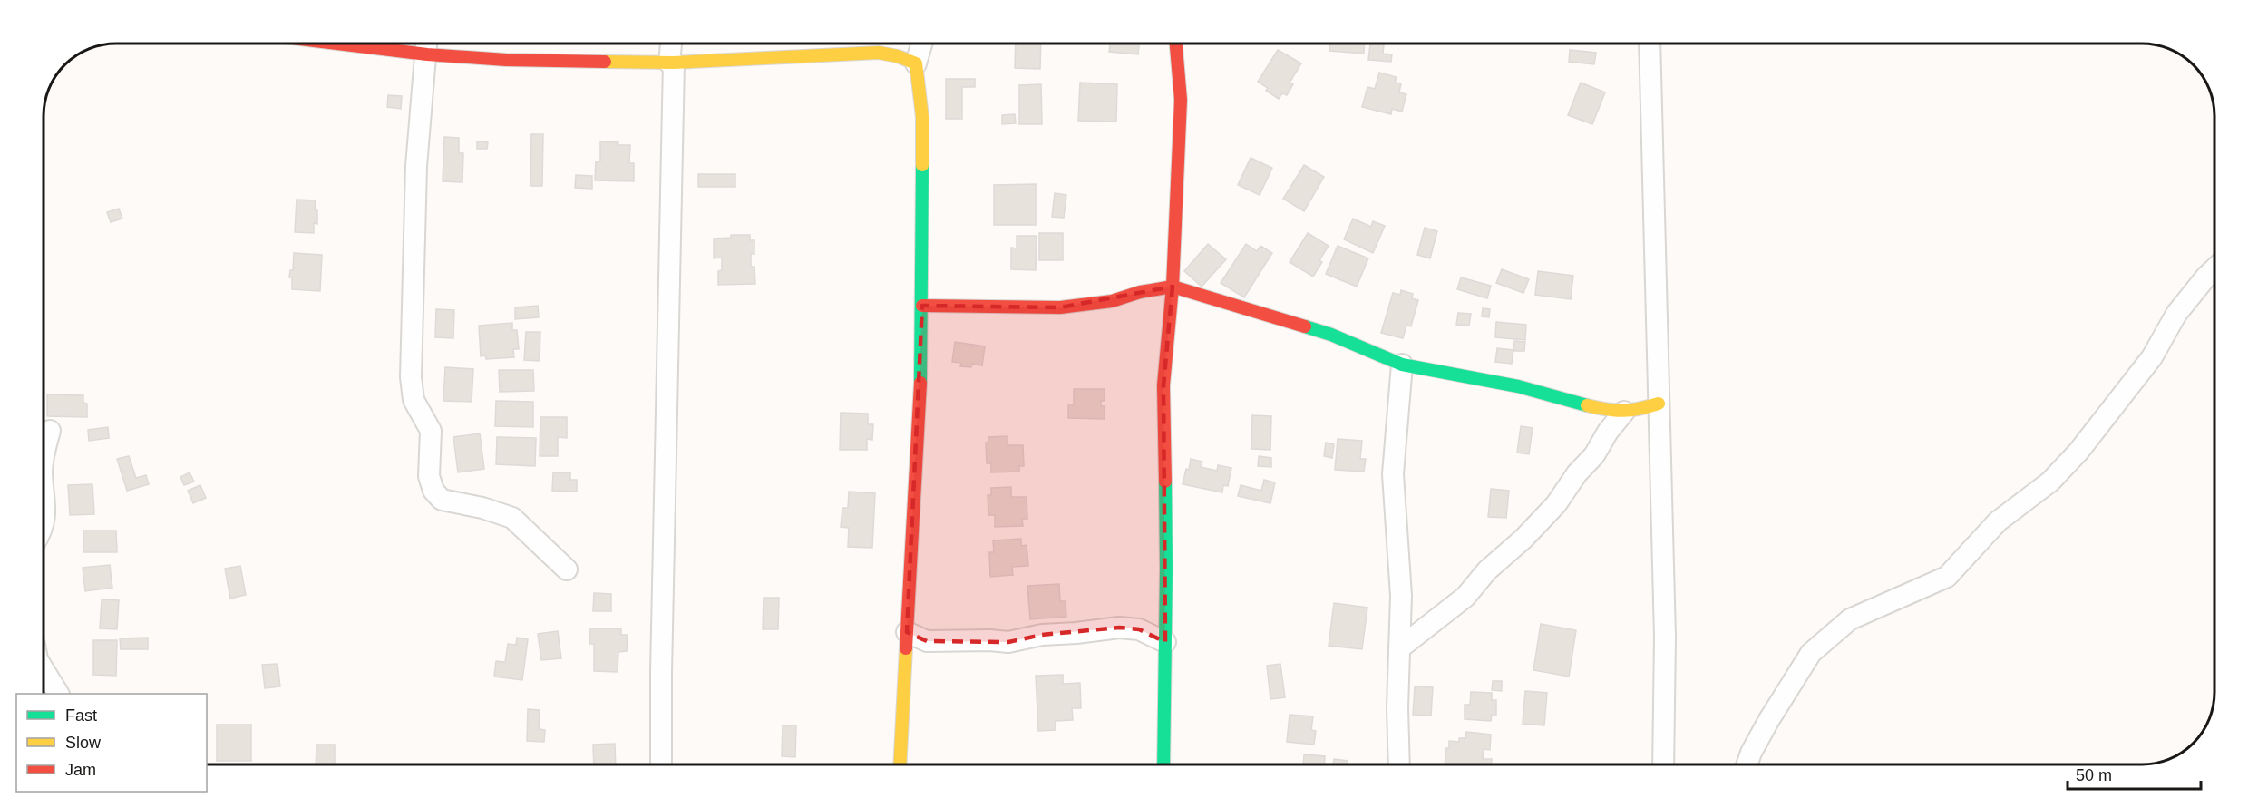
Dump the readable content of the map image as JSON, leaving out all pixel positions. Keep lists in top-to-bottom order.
{
  "legend": ["Fast", "Slow", "Jam"],
  "scale_bar": "50 m"
}
